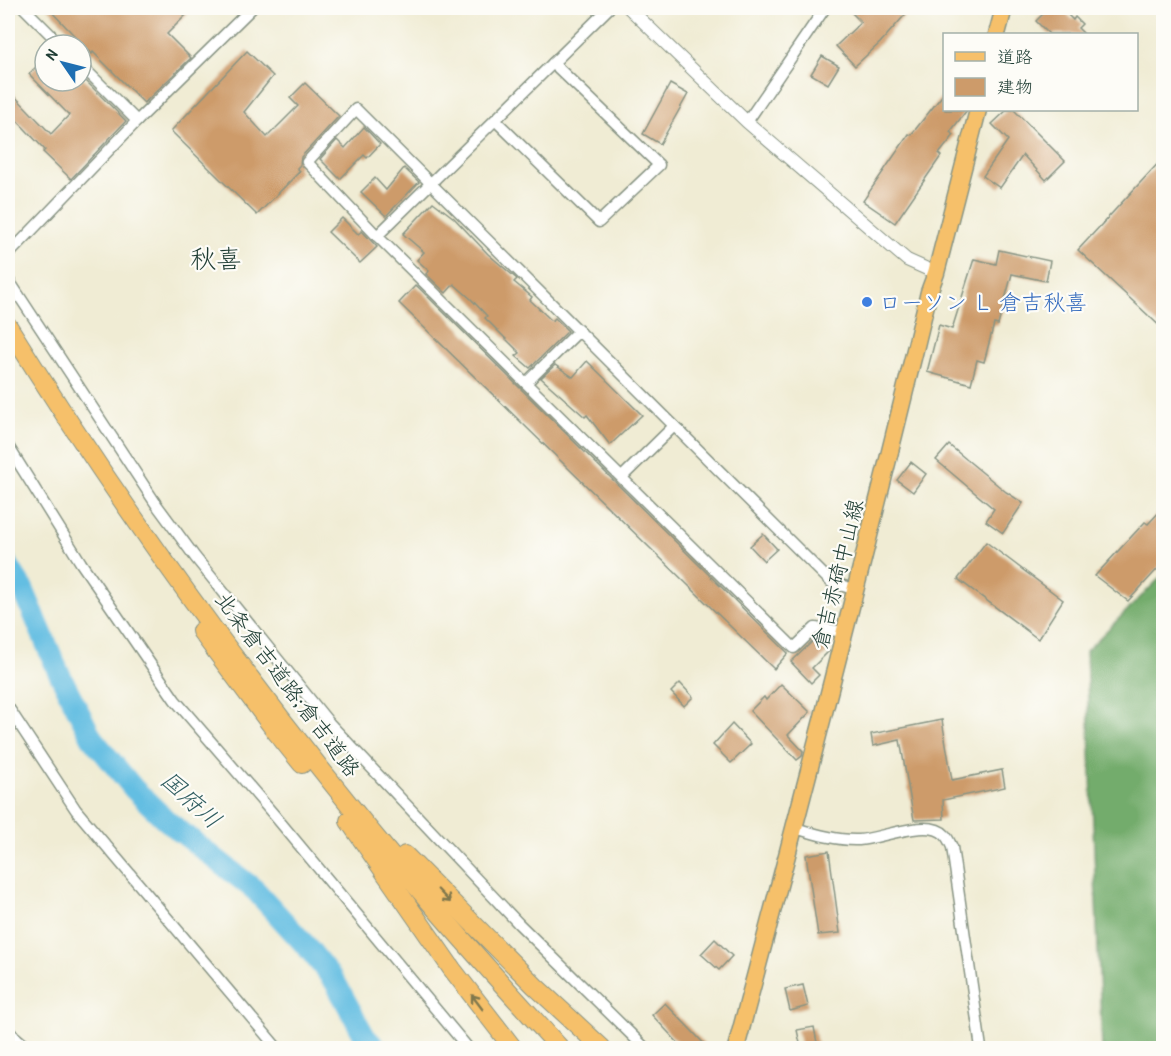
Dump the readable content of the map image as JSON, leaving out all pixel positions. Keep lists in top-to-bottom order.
{
  "streets": {
    "highway": ["北条倉吉道路;倉吉道路"],
    "main road": ["倉吉赤碕中山線"]
  },
  "districts": ["秋喜"],
  "water": ["国府川"],
  "places": ["ローソン Ｌ 倉吉秋喜"],
  "legend": ["道路", "建物"],
  "north": "top left"
}
